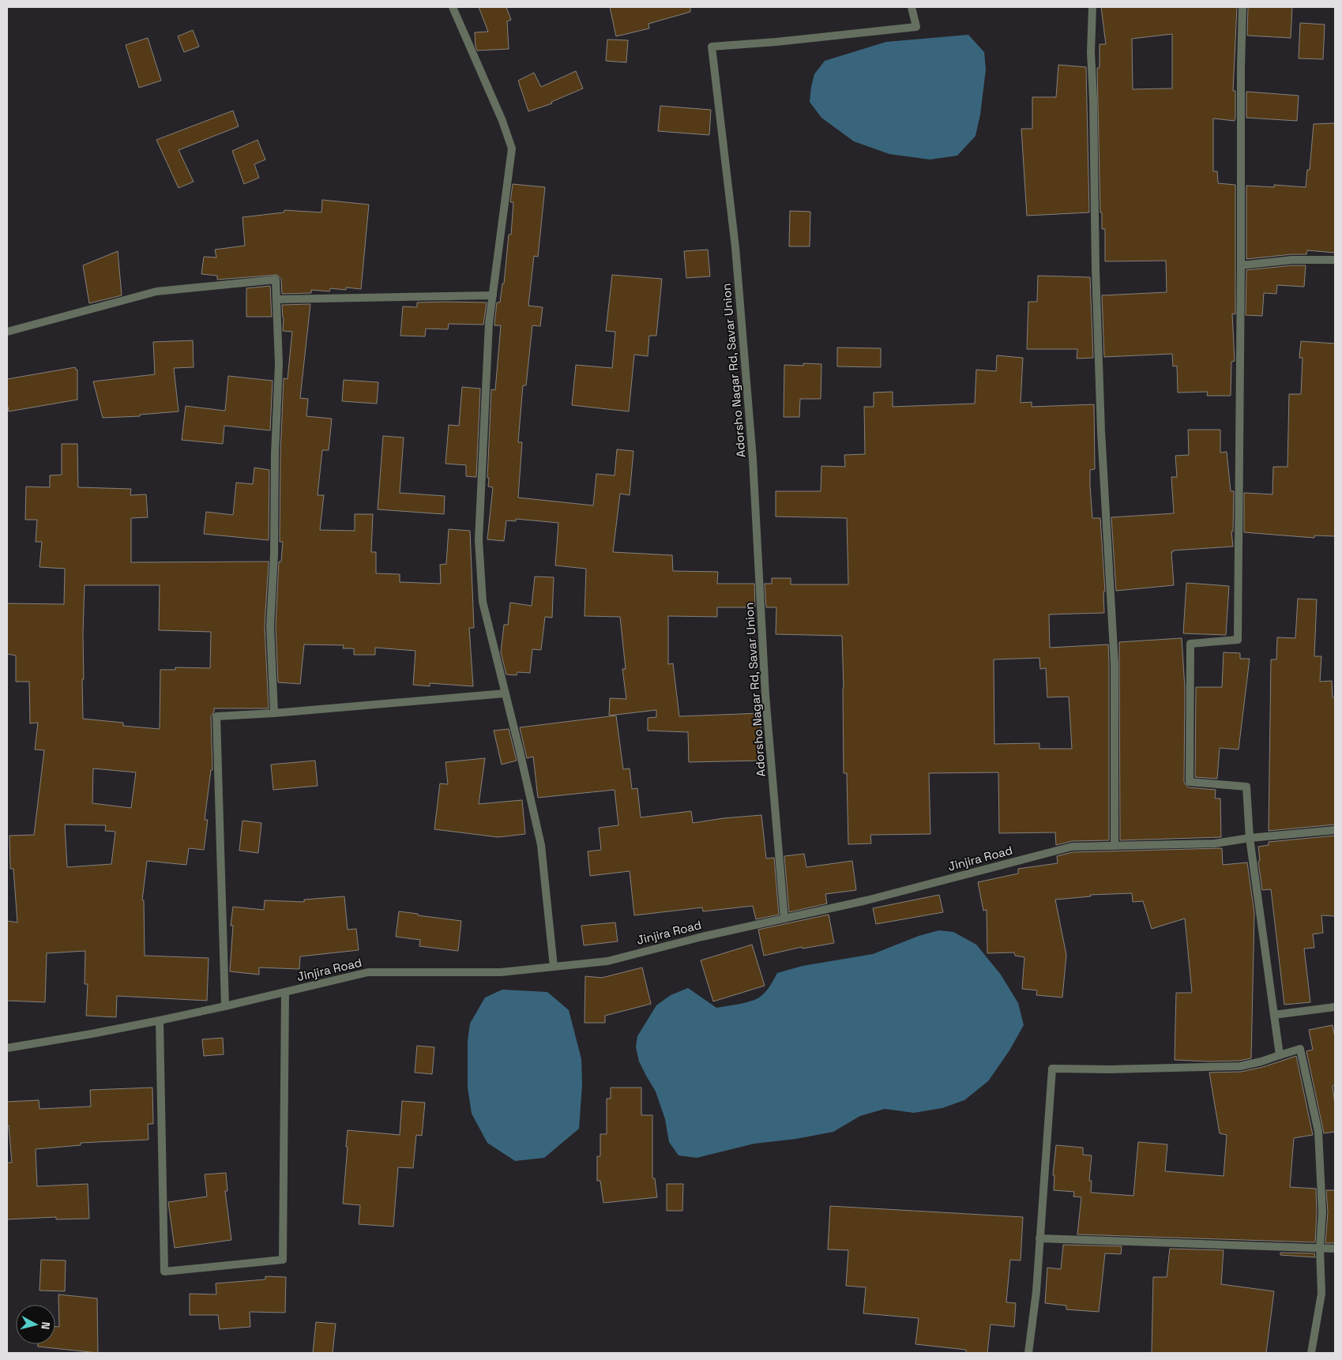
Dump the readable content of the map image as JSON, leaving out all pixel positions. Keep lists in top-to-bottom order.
{
  "streets": {
    "street": ["Adorsho Nagar Rd, Savar Union", "Jinjira Road"]
  },
  "crossings": [
    ["Adorsho Nagar Rd, Savar Union", "Jinjira Road"]
  ],
  "north": "right"
}
